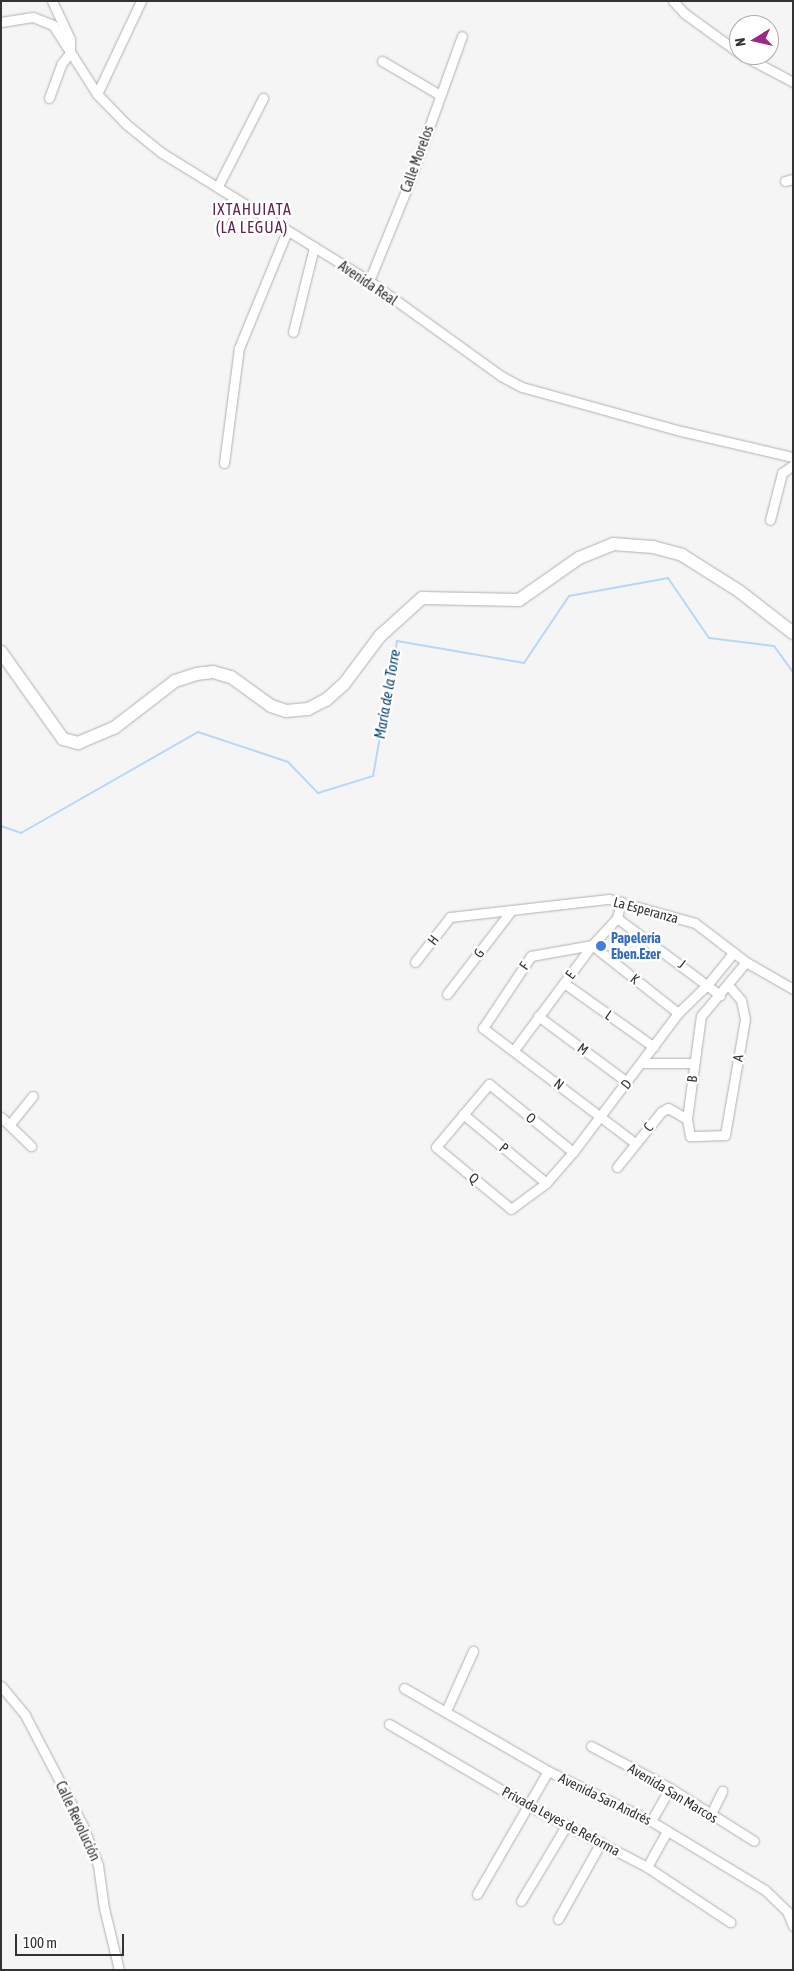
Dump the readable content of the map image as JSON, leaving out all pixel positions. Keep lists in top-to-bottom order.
{
  "streets": {
    "street": [
      "Calle Morelos",
      "Avenida Real",
      "La Esperanza",
      "H",
      "G",
      "J",
      "F",
      "E",
      "K",
      "L",
      "M",
      "A",
      "B",
      "N",
      "D",
      "O",
      "C",
      "P",
      "Q",
      "Avenida San Marcos",
      "Avenida San Andrés",
      "Calle Revolución",
      "Privada Leyes de Reforma"
    ]
  },
  "crossings": [
    ["Calle Morelos", "Avenida Real"],
    ["La Esperanza", "H"],
    ["La Esperanza", "G"],
    ["La Esperanza", "D"],
    ["J", "E"],
    ["J", "B"],
    ["J", "D"],
    ["F", "E"],
    ["F", "K"],
    ["F", "N"],
    ["E", "K"],
    ["E", "L"],
    ["E", "M"],
    ["E", "N"],
    ["K", "D"],
    ["L", "D"],
    ["M", "D"],
    ["A", "B"],
    ["A", "C"],
    ["B", "C"],
    ["N", "D"],
    ["N", "C"],
    ["D", "O"],
    ["D", "P"],
    ["D", "Q"],
    ["O", "P"],
    ["O", "Q"],
    ["P", "Q"]
  ],
  "districts": ["IXTAHUIATA (LA LEGUA)"],
  "water": ["María de la Torre"],
  "places": ["Papelería Eben.Ezer"],
  "scale_bar": "100 m",
  "north": "left"
}
